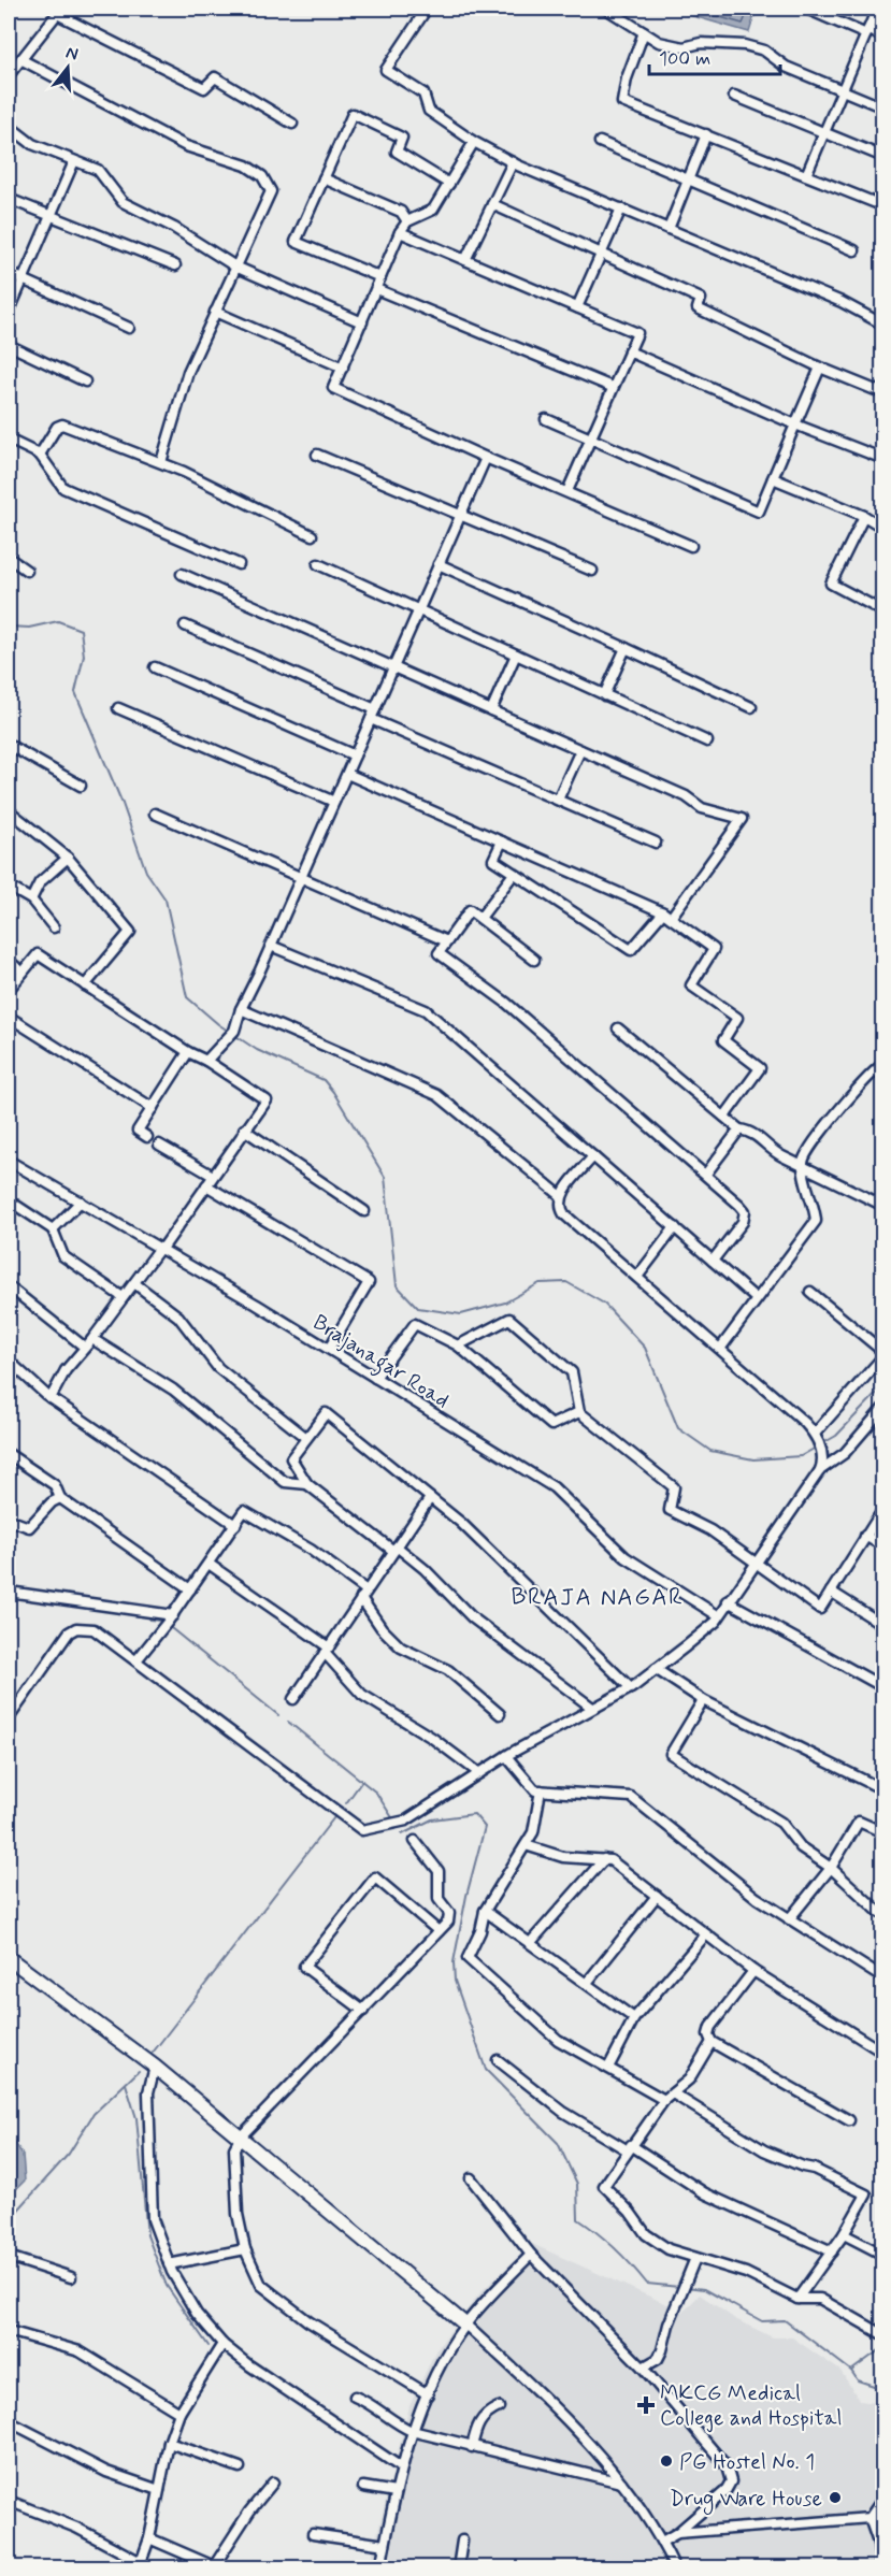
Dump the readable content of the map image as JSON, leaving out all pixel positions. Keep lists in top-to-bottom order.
{
  "streets": {
    "street": ["Brajanagar Road"]
  },
  "districts": ["BRAJA NAGAR"],
  "places": {
    "health": ["MKCG Medical College and Hospital"],
    "other": ["PG Hostel No. 1", "Drug Ware House"]
  },
  "scale_bar": "100 m",
  "north": "top"
}
